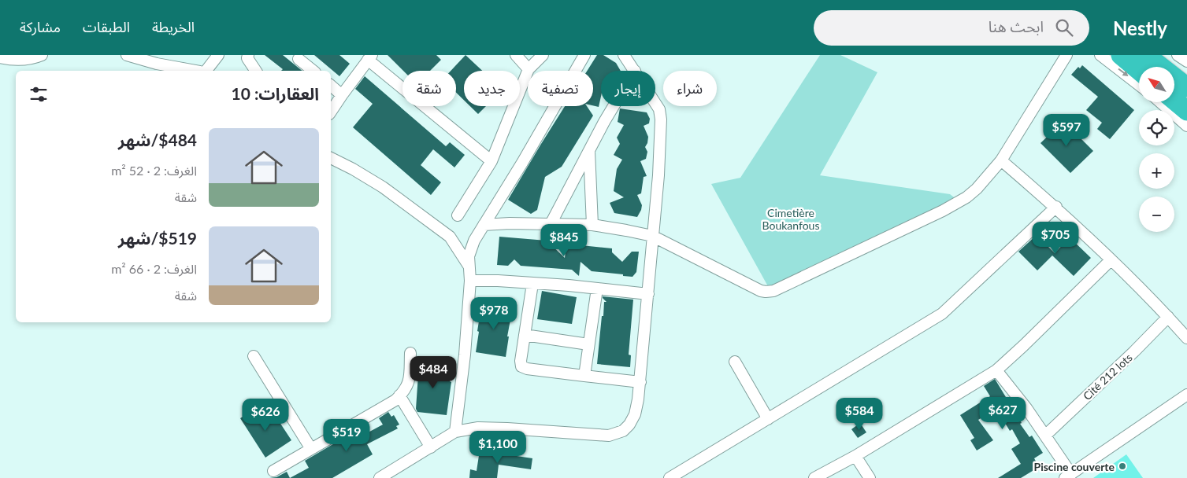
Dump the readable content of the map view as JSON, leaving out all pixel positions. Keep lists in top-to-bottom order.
{
  "streets": {
    "street": ["Cité 212 lots"]
  },
  "parks": ["Cimetière Boukanfous"],
  "places": ["Piscine couverte"],
  "north": "top left",
  "page": {
    "header": "Nestly",
    "search": "ابحث هنا",
    "nav": ["الخريطة", "الطبقات", "مشاركة"],
    "map_buttons": ["+", "−"],
    "chip": [
      "شراء",
      "إيجار",
      "تصفية",
      "جديد",
      "شقة"
    ],
    "heading": "العقارات: 10",
    "price": [
      "$597",
      "$705",
      "$845",
      "$978",
      "$484",
      "$627",
      "$584",
      "$626",
      "$519",
      "$1,100"
    ],
    "list": [
      {
        "name": "$484/شهر",
        "note": "الغرف: 2 · 52 m² · شقة"
      },
      {
        "name": "$519/شهر",
        "note": "الغرف: 2 · 66 m² · شقة"
      }
    ]
  }
}
